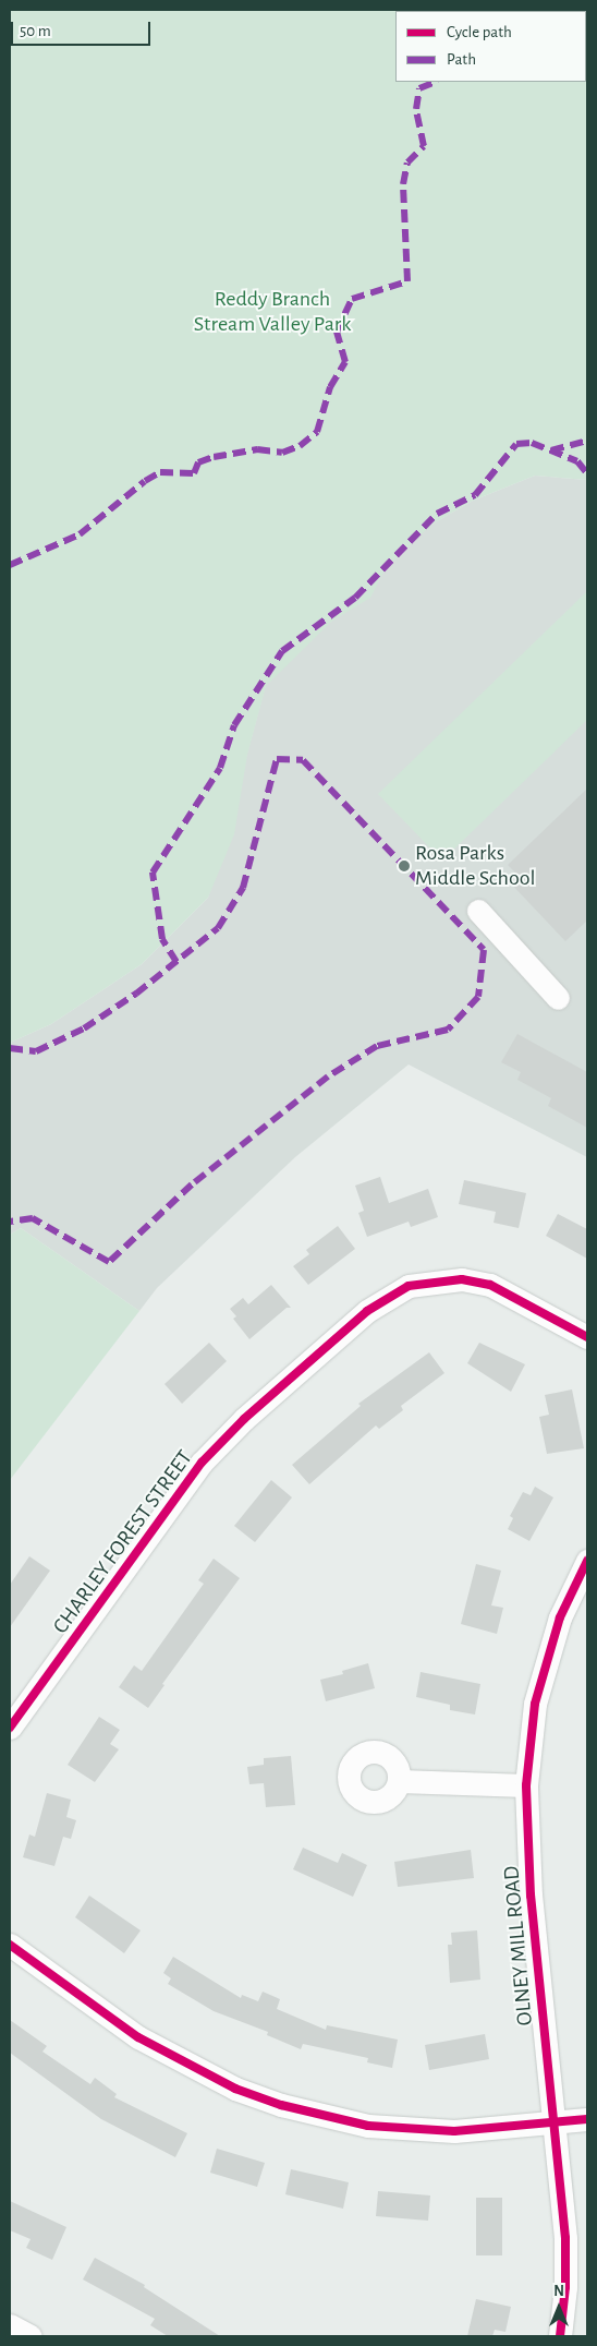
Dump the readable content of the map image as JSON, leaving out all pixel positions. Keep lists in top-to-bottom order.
{
  "streets": {
    "street": ["CHARLEY FOREST STREET", "OLNEY MILL ROAD"]
  },
  "parks": ["Reddy Branch Stream Valley Park"],
  "places": ["Rosa Parks Middle School"],
  "legend": ["Cycle path", "Path"],
  "scale_bar": "50 m",
  "north": "top"
}
